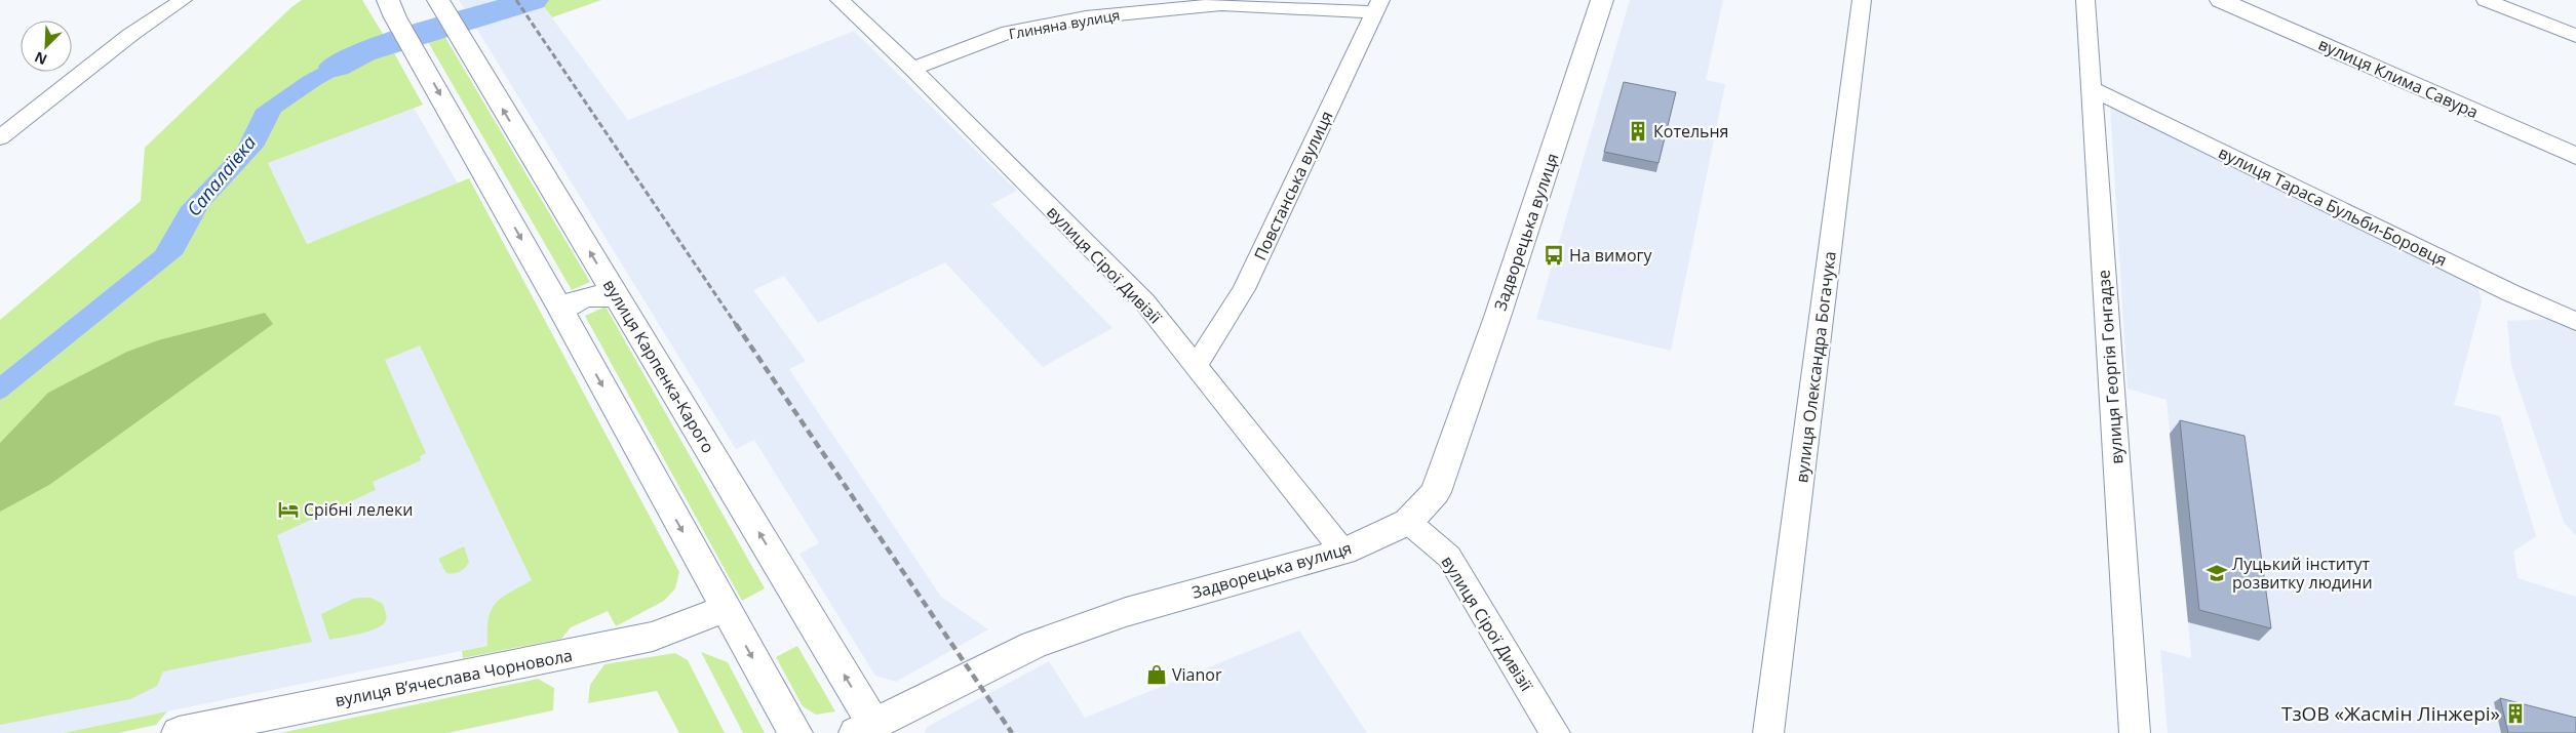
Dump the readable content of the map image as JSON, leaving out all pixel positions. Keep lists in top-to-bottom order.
{
  "streets": {
    "street": [
      "Глиняна вулиця",
      "вулиця Клима Савура",
      "Повстанська вулиця",
      "вулиця Тараса Бульби-Боровця",
      "Задворецька вулиця",
      "вулиця Сірої Дивізії",
      "вулиця Карпенка-Карого",
      "вулиця Олександра Богачука",
      "вулиця Георгія Гонгадзе",
      "вулиця Вʼячеслава Чорновола"
    ]
  },
  "crossings": [
    ["Глиняна вулиця", "Повстанська вулиця"],
    ["Глиняна вулиця", "вулиця Сірої Дивізії"],
    ["Повстанська вулиця", "вулиця Сірої Дивізії"],
    ["вулиця Тараса Бульби-Боровця", "вулиця Георгія Гонгадзе"],
    ["Задворецька вулиця", "вулиця Сірої Дивізії"],
    ["Задворецька вулиця", "вулиця Карпенка-Карого"]
  ],
  "water": ["Сапалаївка"],
  "places": {
    "building": ["Котельня", "ТзОВ «Жасмін Лінжері»"],
    "bus stop": ["На вимогу"],
    "hotel": ["Срібні лелеки"],
    "school or university": ["Луцький інститут розвитку людини"],
    "shop": ["Vianor"]
  },
  "north": "bottom left"
}
